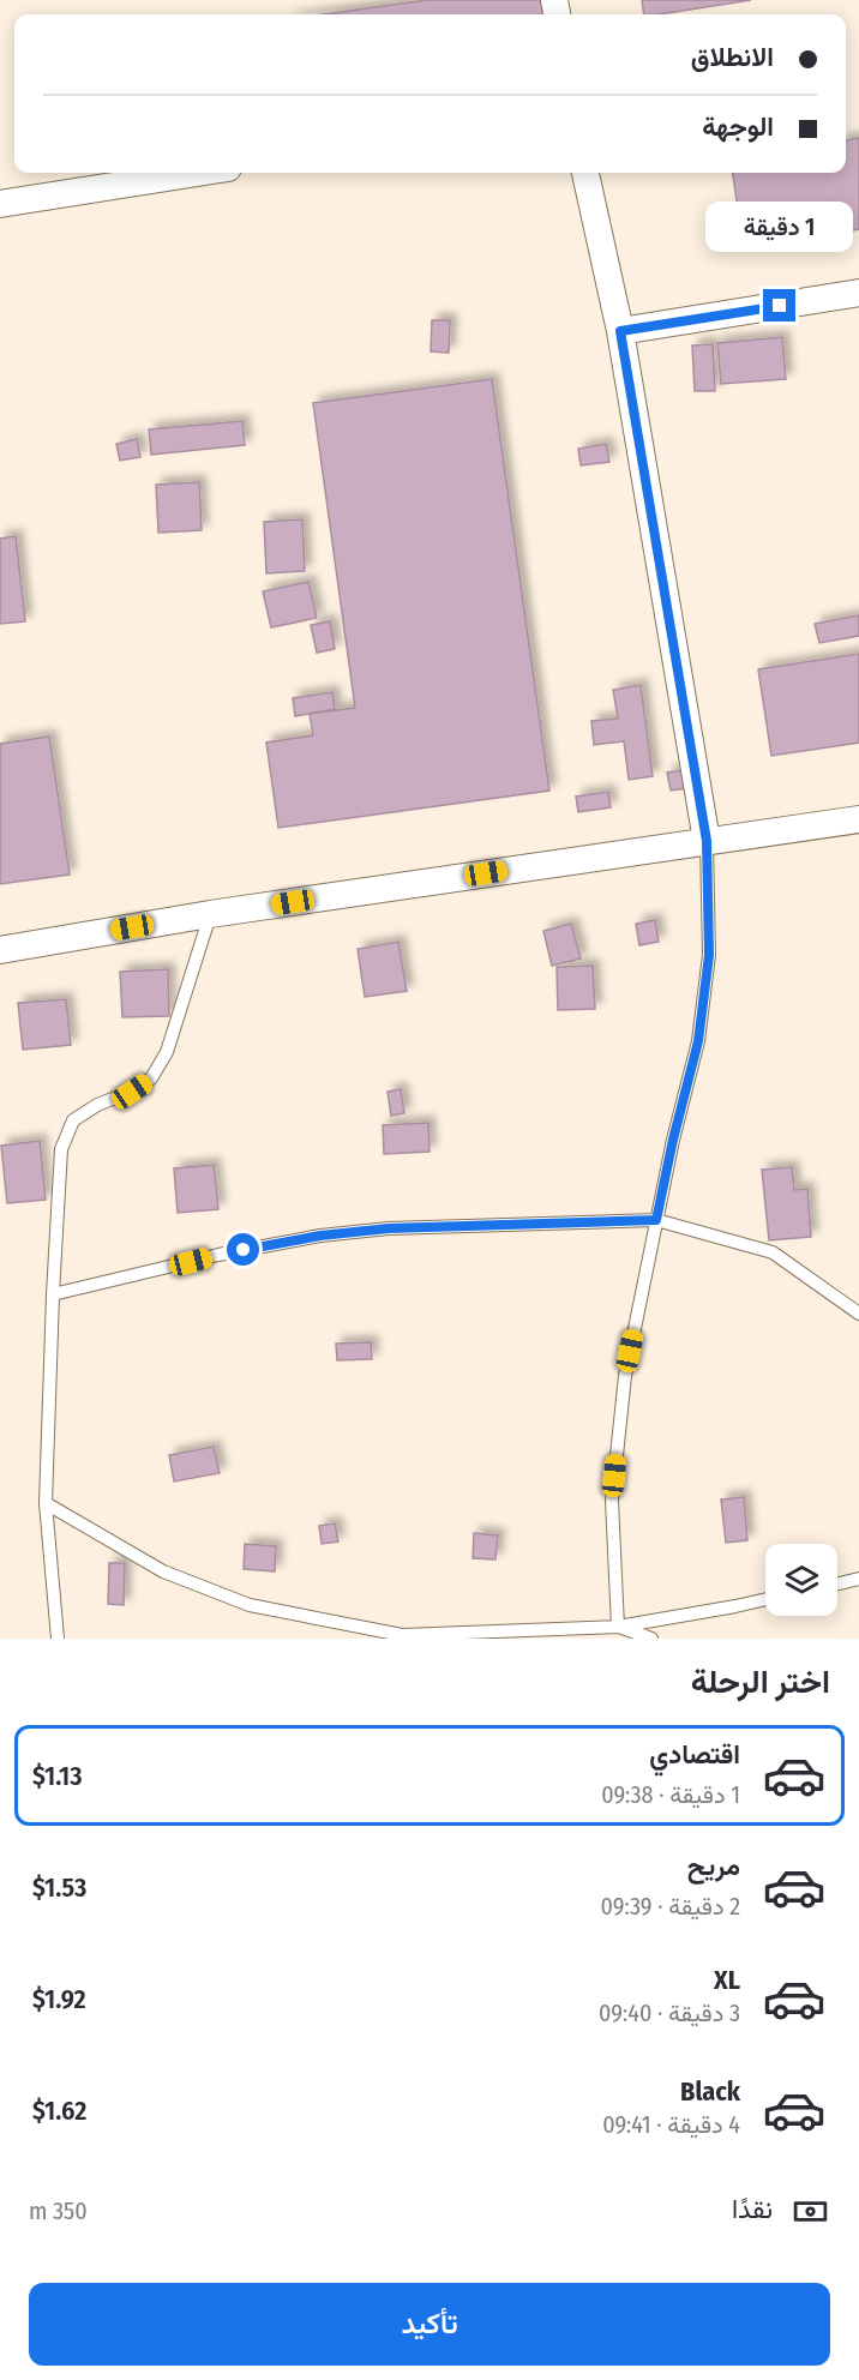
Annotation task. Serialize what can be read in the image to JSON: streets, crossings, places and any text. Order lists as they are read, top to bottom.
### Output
{
  "page": {
    "banner": ["الانطلاق", "الوجهة"],
    "bubble": "1 دقيقة",
    "heading": "اختر الرحلة",
    "list": [
      {
        "name": "اقتصادي",
        "note": "1 دقيقة · 09:38",
        "value": "$1.13"
      },
      {
        "name": "مريح",
        "note": "2 دقيقة · 09:39",
        "value": "$1.53"
      },
      {
        "name": "XL",
        "note": "3 دقيقة · 09:40",
        "value": "$1.92"
      },
      {
        "name": "Black",
        "note": "4 دقيقة · 09:41",
        "value": "$1.62"
      }
    ],
    "pay": ["نقدًا", "350 m"],
    "buttons": "تأكيد"
  }
}
